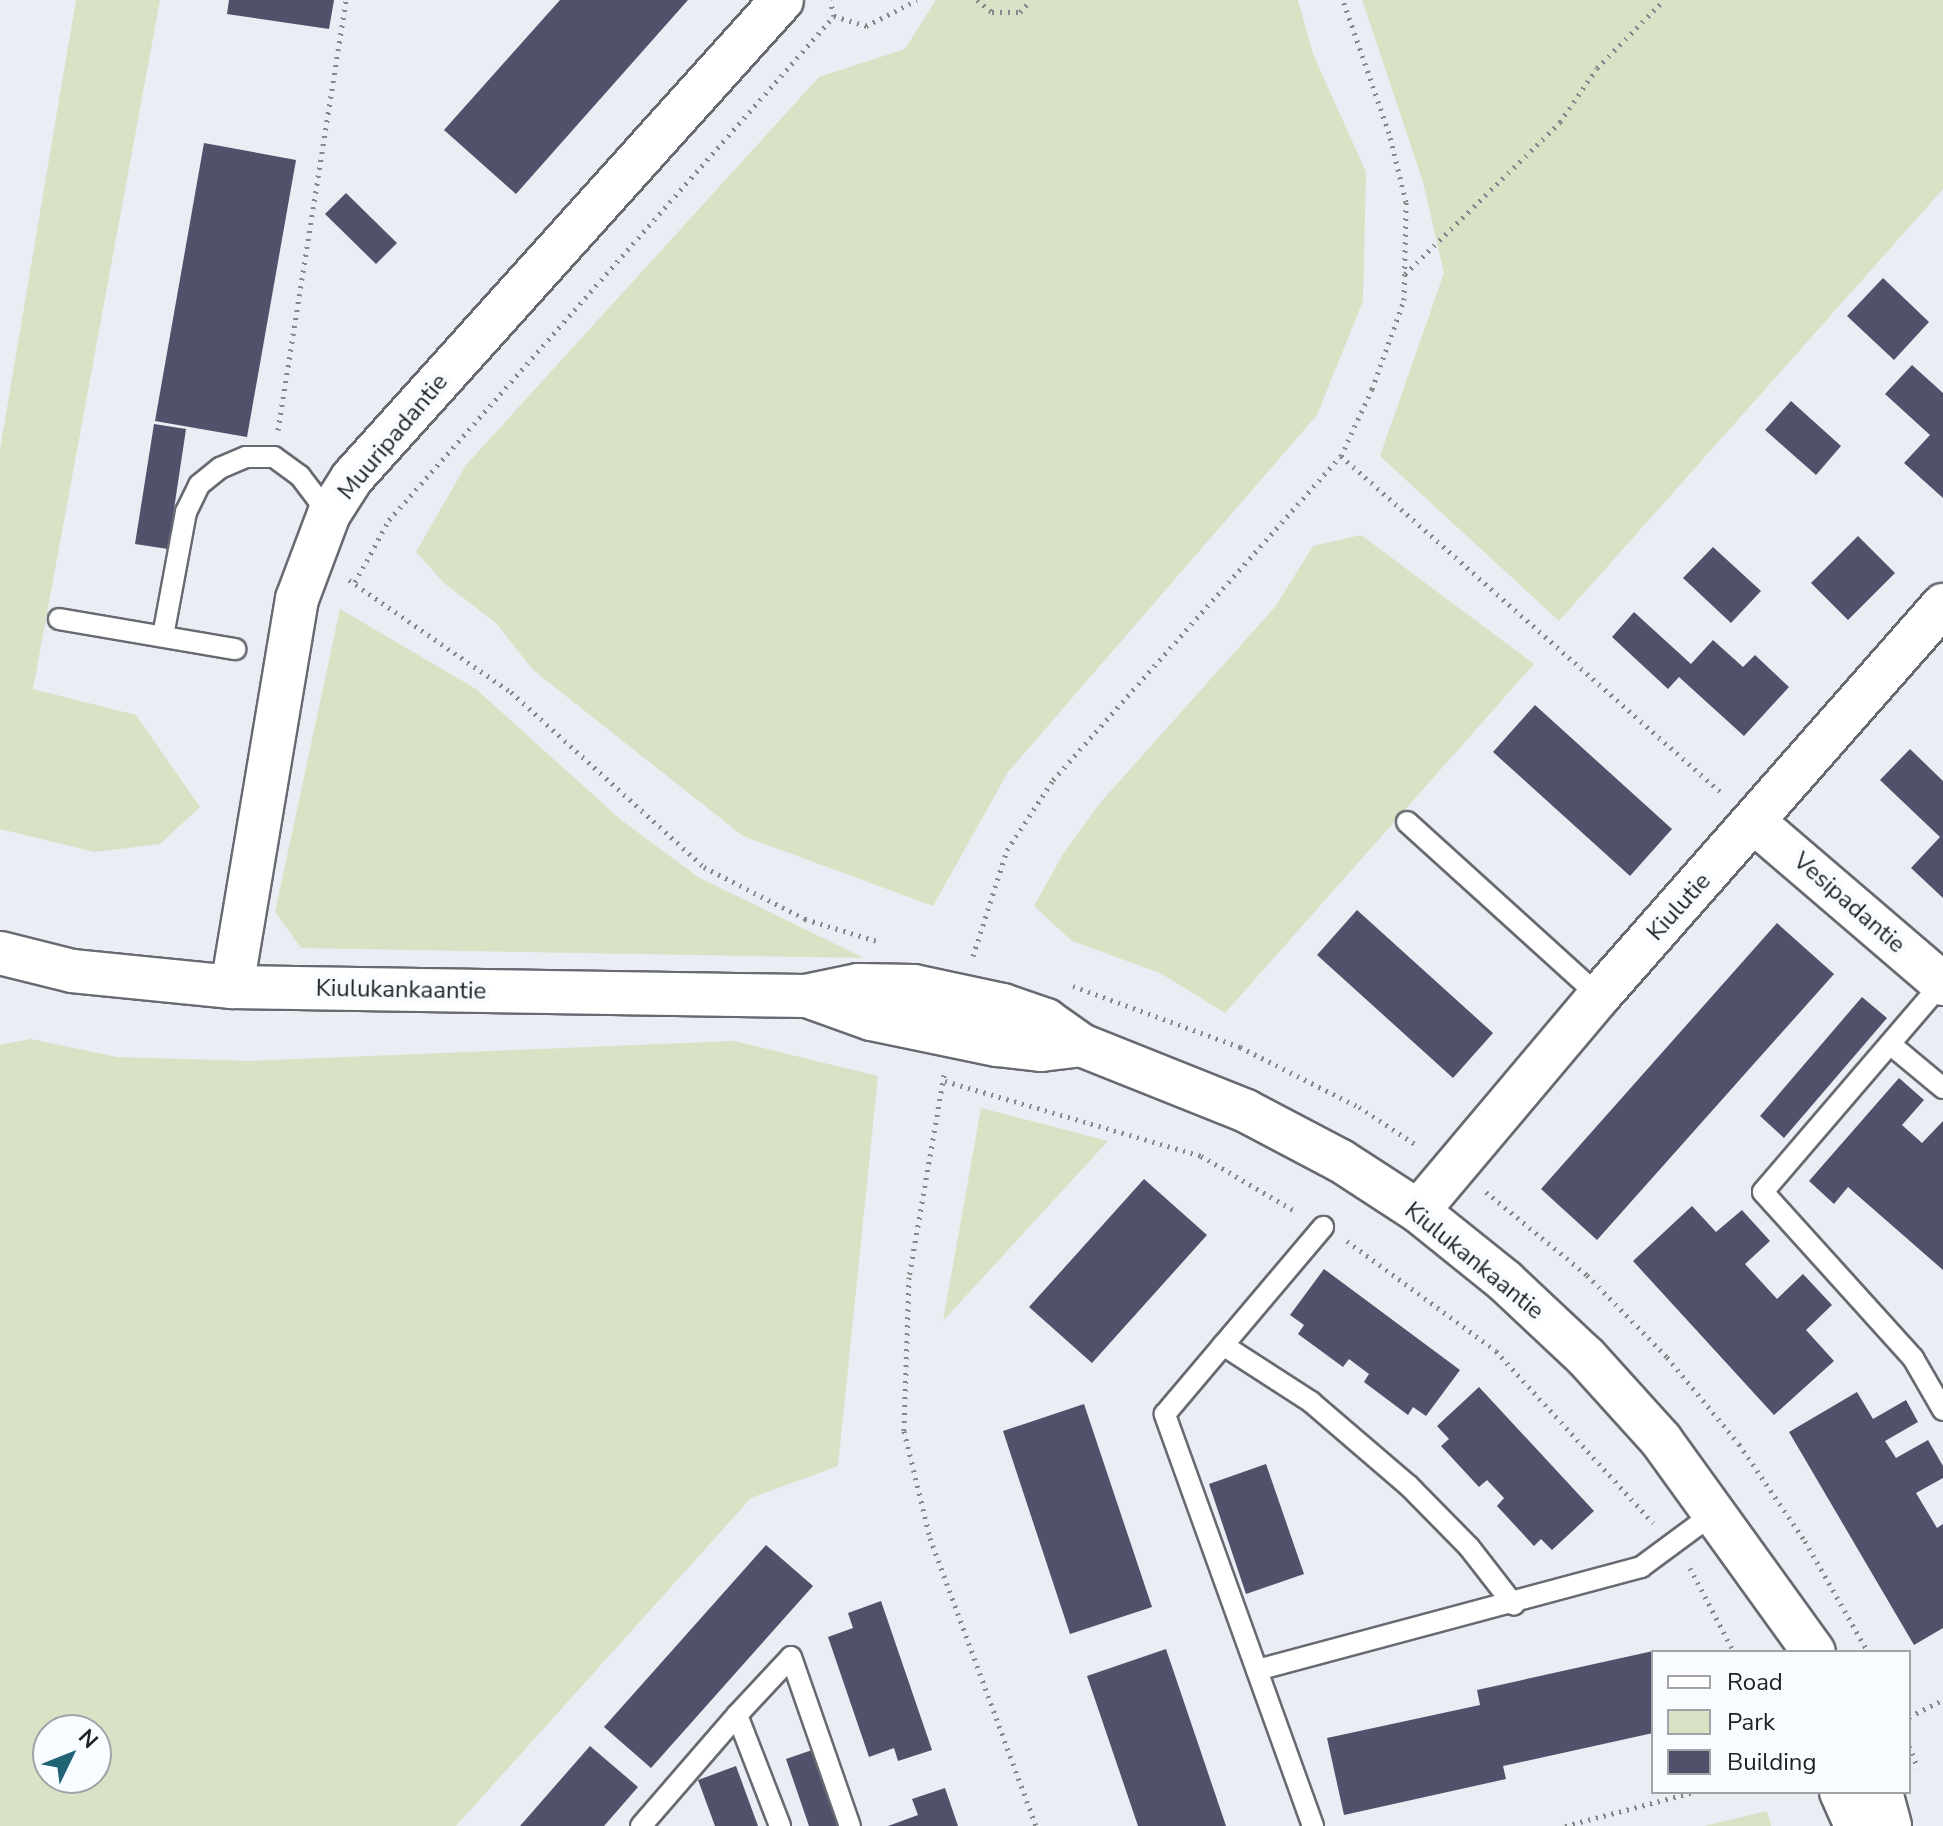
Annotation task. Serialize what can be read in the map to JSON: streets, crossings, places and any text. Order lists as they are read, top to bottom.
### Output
{
  "streets": {
    "street": [
      "Muuripadantie",
      "Vesipadantie",
      "Kiulutie",
      "Kiulukankaantie"
    ]
  },
  "crossings": [
    ["Muuripadantie", "Kiulukankaantie"],
    ["Vesipadantie", "Kiulutie"],
    ["Kiulutie", "Kiulukankaantie"]
  ],
  "legend": ["Road", "Park", "Building"],
  "north": "top right"
}
